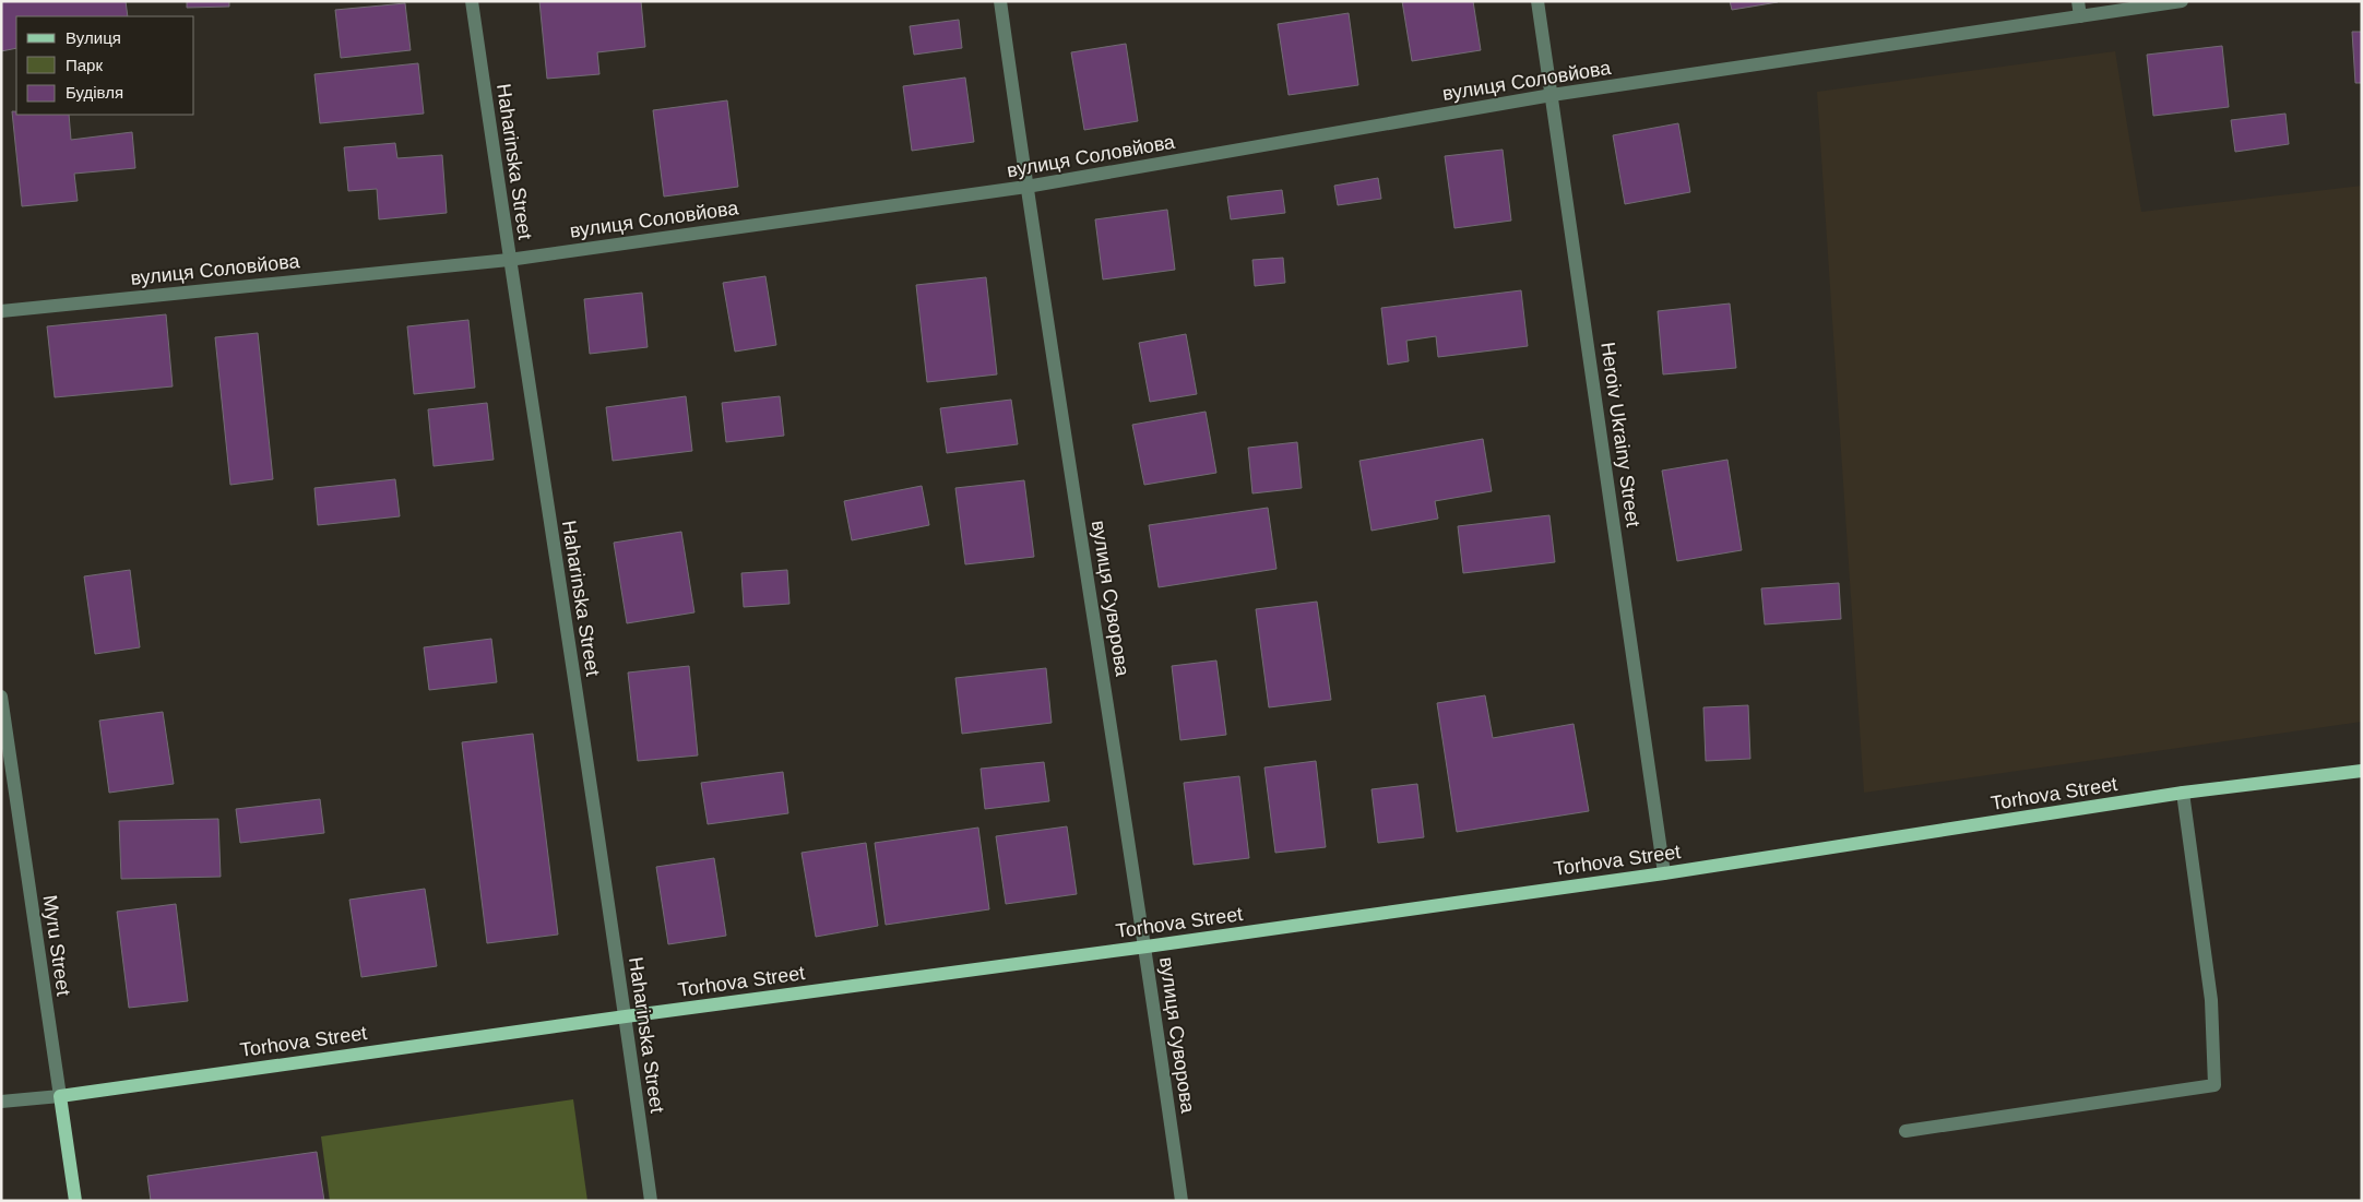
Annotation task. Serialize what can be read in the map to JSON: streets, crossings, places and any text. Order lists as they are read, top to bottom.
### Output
{
  "streets": {
    "main road": ["Torhova Street", "Myru Street"],
    "street": [
      "вулиця Соловйова",
      "Haharinska Street",
      "Heroiv Ukrainy Street",
      "вулиця Суворова"
    ]
  },
  "crossings": [
    ["вулиця Соловйова", "Haharinska Street"],
    ["вулиця Соловйова", "Heroiv Ukrainy Street"],
    ["вулиця Соловйова", "вулиця Суворова"],
    ["Haharinska Street", "Torhova Street"],
    ["Heroiv Ukrainy Street", "Torhova Street"],
    ["вулиця Суворова", "Torhova Street"],
    ["Torhova Street", "Myru Street"]
  ],
  "legend": ["Вулиця", "Парк", "Будівля"]
}
